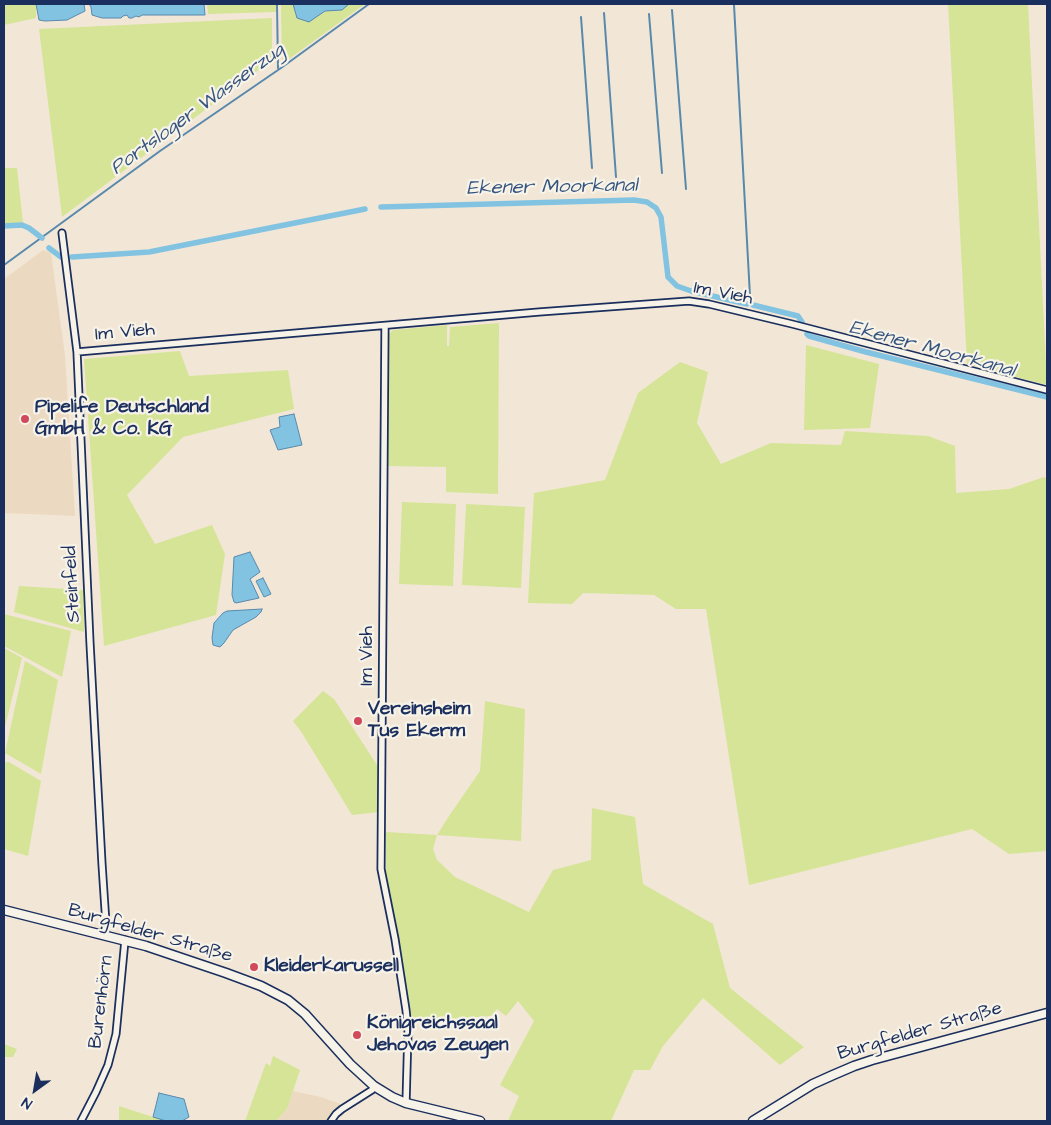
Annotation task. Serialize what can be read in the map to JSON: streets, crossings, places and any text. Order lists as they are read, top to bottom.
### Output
{
  "streets": {
    "street": [
      "Im Vieh",
      "Steinfeld",
      "Burgfelder Straße",
      "Burenhörn"
    ]
  },
  "crossings": [
    ["Im Vieh", "Steinfeld"],
    ["Im Vieh", "Burgfelder Straße"],
    ["Steinfeld", "Burgfelder Straße"],
    ["Burgfelder Straße", "Burenhörn"]
  ],
  "water": ["Portsloger Wasserzug", "Ekener Moorkanal"],
  "places": [
    "Pipelife Deutschland GmbH & Co. KG",
    "Vereinsheim Tus Ekerm",
    "Kleiderkarussell",
    "Königreichssaal Jehovas Zeugen"
  ],
  "north": "bottom left"
}
